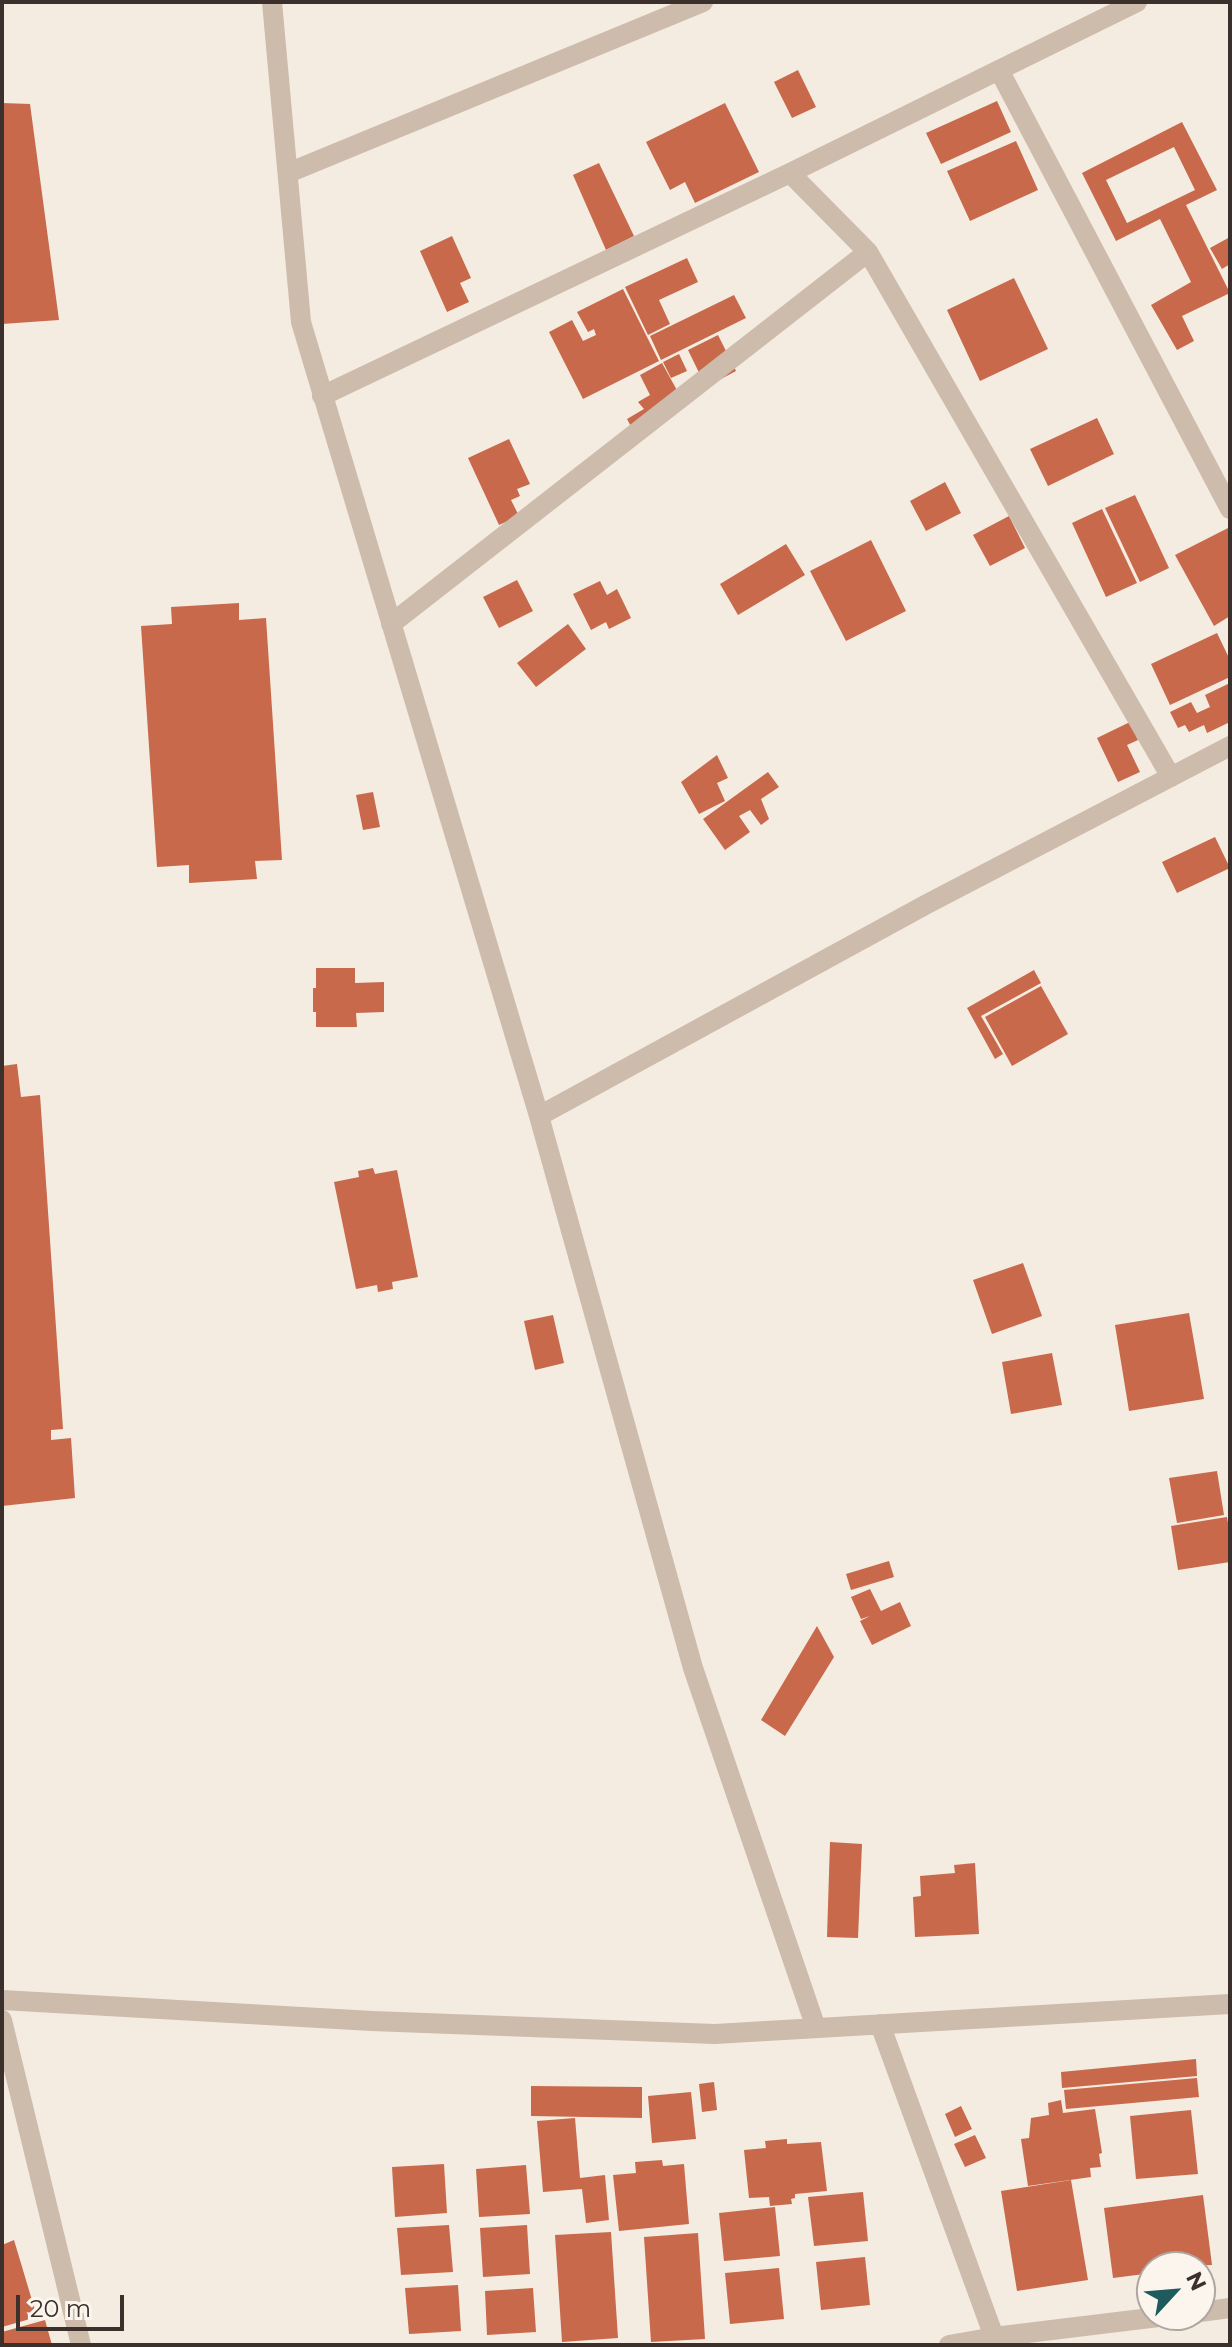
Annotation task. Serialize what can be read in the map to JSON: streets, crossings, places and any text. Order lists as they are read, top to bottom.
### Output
{
  "scale_bar": "20 m",
  "north": "top right"
}
